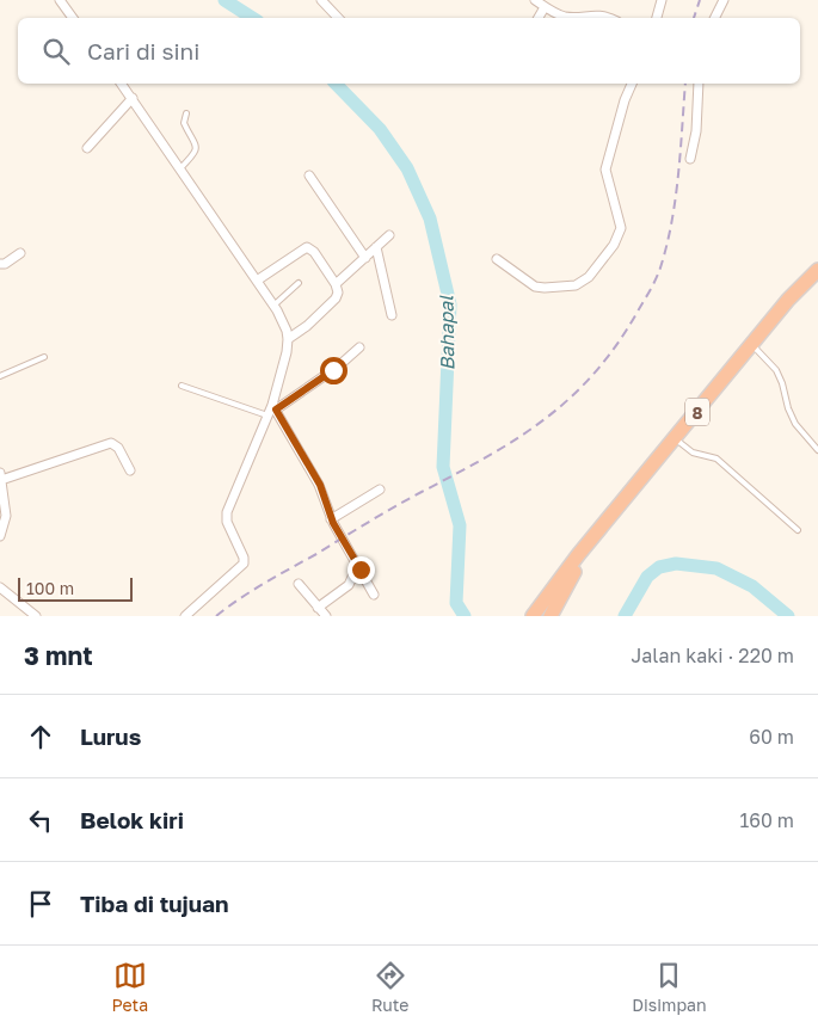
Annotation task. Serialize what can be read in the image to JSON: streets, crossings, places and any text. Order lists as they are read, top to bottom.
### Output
{
  "streets": {
    "highway": ["8"]
  },
  "water": ["Bahapal"],
  "scale_bar": "100 m",
  "page": {
    "search": "Cari di sini",
    "scale": "100 m",
    "heading": ["3 mnt", "Jalan kaki · 220 m"],
    "list": [
      ["Lurus", "60 m"],
      ["Belok kiri", "160 m"],
      "Tiba di tujuan"
    ],
    "nav": ["Peta", "Rute", "Disimpan"]
  }
}
